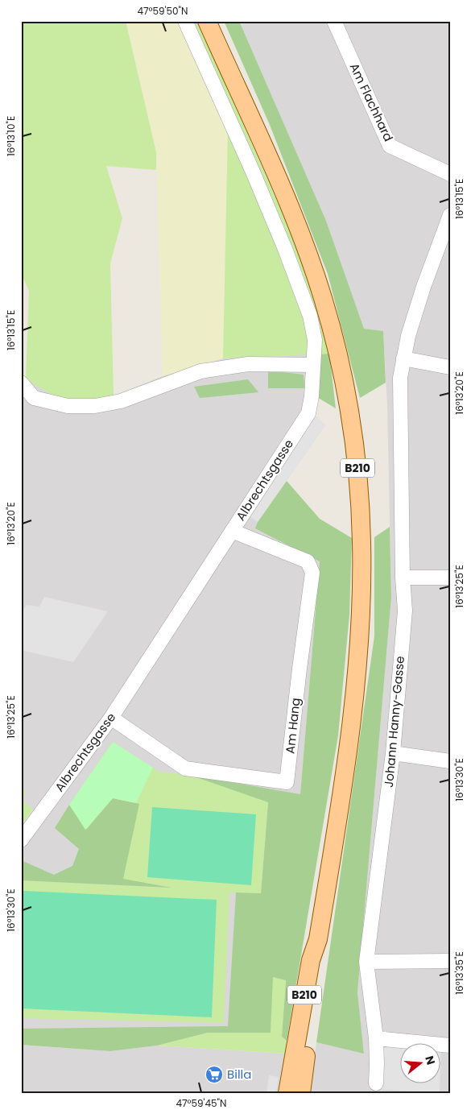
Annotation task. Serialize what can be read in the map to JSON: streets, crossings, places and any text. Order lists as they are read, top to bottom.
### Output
{
  "streets": {
    "main road": ["B210"],
    "street": [
      "Am Flachhard",
      "Albrechtsgasse",
      "Johann Hanny-Gasse",
      "Am Hang"
    ]
  },
  "crossings": [
    ["Albrechtsgasse", "Am Hang"]
  ],
  "places": {
    "supermarket": ["Billa"]
  },
  "north": "right",
  "coordinates": [
    "47°59'50\"N",
    "16°13'10\"E",
    "16°13'15\"E",
    "16°13'20\"E",
    "16°13'25\"E",
    "16°13'30\"E",
    "16°13'35\"E",
    "47°59'45\"N"
  ]
}
